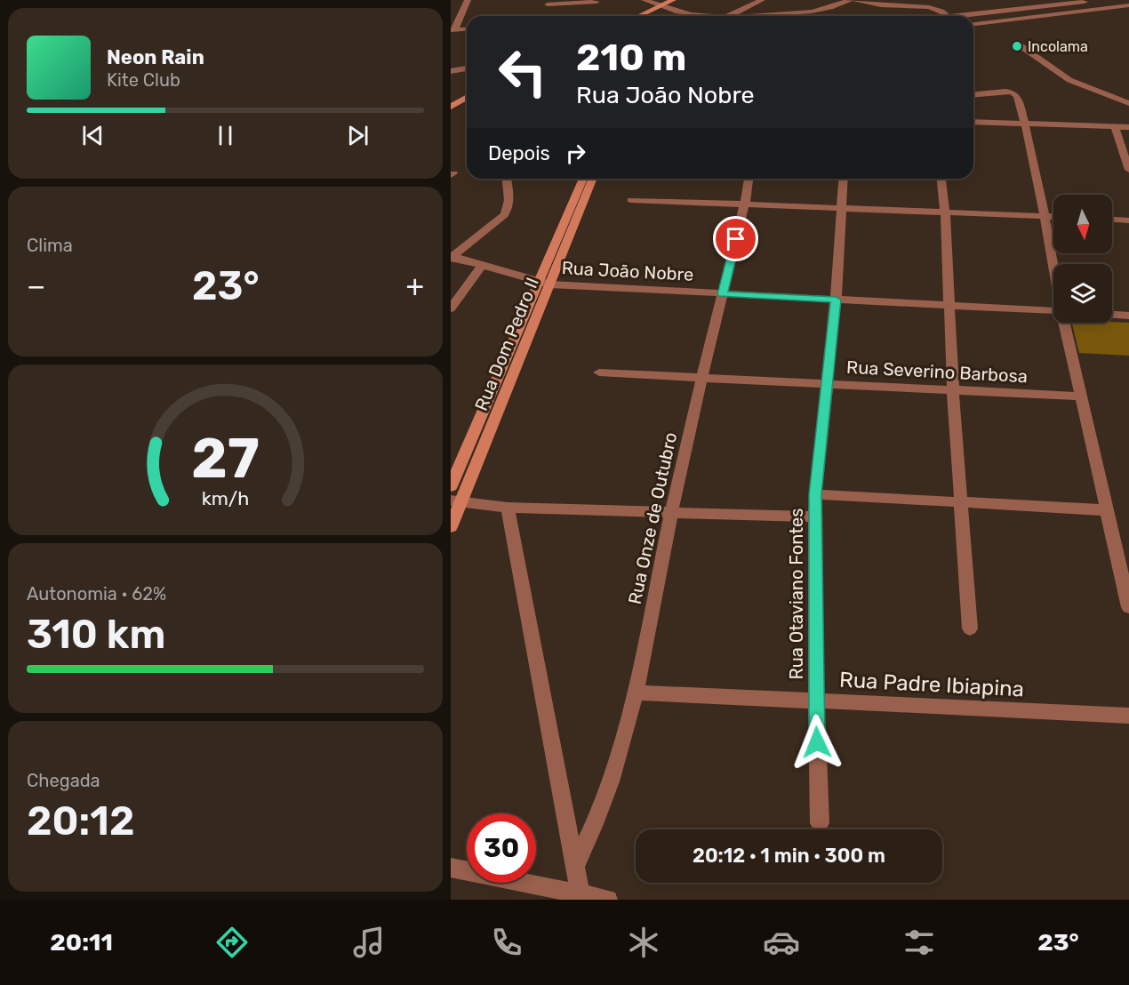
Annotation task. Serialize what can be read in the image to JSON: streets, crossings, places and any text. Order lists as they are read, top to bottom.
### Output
{
  "streets": {
    "street": [
      "Rua João Nobre",
      "Rua Dom Pedro II",
      "Rua Severino Barbosa",
      "Rua Onze de Outubro",
      "Rua Otaviano Fontes",
      "Rua Padre Ibiapina"
    ]
  },
  "crossings": [
    ["Rua João Nobre", "Rua Dom Pedro II"],
    ["Rua João Nobre", "Rua Onze de Outubro"],
    ["Rua João Nobre", "Rua Otaviano Fontes"],
    ["Rua Severino Barbosa", "Rua Onze de Outubro"],
    ["Rua Severino Barbosa", "Rua Otaviano Fontes"],
    ["Rua Onze de Outubro", "Rua Padre Ibiapina"],
    ["Rua Otaviano Fontes", "Rua Padre Ibiapina"]
  ],
  "places": ["Incolama"],
  "north": "bottom",
  "page": {
    "turn": ["210 m", "Rua João Nobre"],
    "song": ["Neon Rain", "Kite Club"],
    "then": "Depois",
    "tile": [
      "Clima",
      ["Autonomia · 62%", "310 km"],
      ["Chegada", "20:12"]
    ],
    "heat": ["−", "23°", "+"],
    "limit": "30",
    "trip": "20:12 · 1 min · 300 m",
    "tabs": ["20:11", "23°"],
    "gauge": ["27", "km/h"]
  }
}
